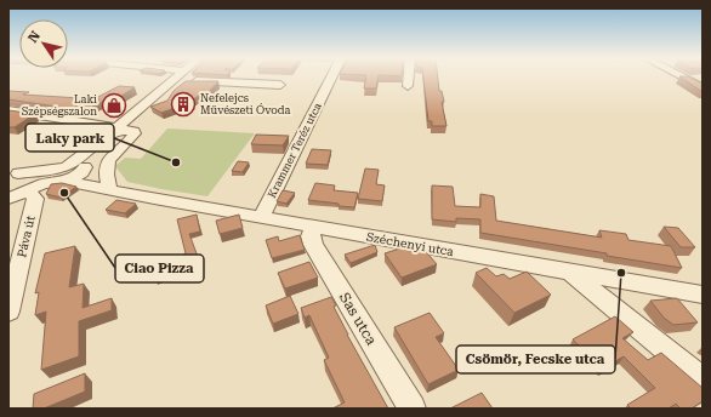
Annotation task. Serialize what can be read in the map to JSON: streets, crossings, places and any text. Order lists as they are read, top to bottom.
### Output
{
  "streets": {
    "street": [
      "Krammer Teréz utca",
      "Páva út",
      "Széchenyi utca",
      "Sas utca"
    ]
  },
  "crossings": [
    ["Krammer Teréz utca", "Széchenyi utca"],
    ["Széchenyi utca", "Sas utca"]
  ],
  "places": {
    "building": ["Nefelejcs Művészeti Óvoda"],
    "shop": ["Laki Szépségszalon"],
    "other": ["Laky park", "Ciao Pizza", "Csömör, Fecske utca"]
  },
  "north": "top left"
}
